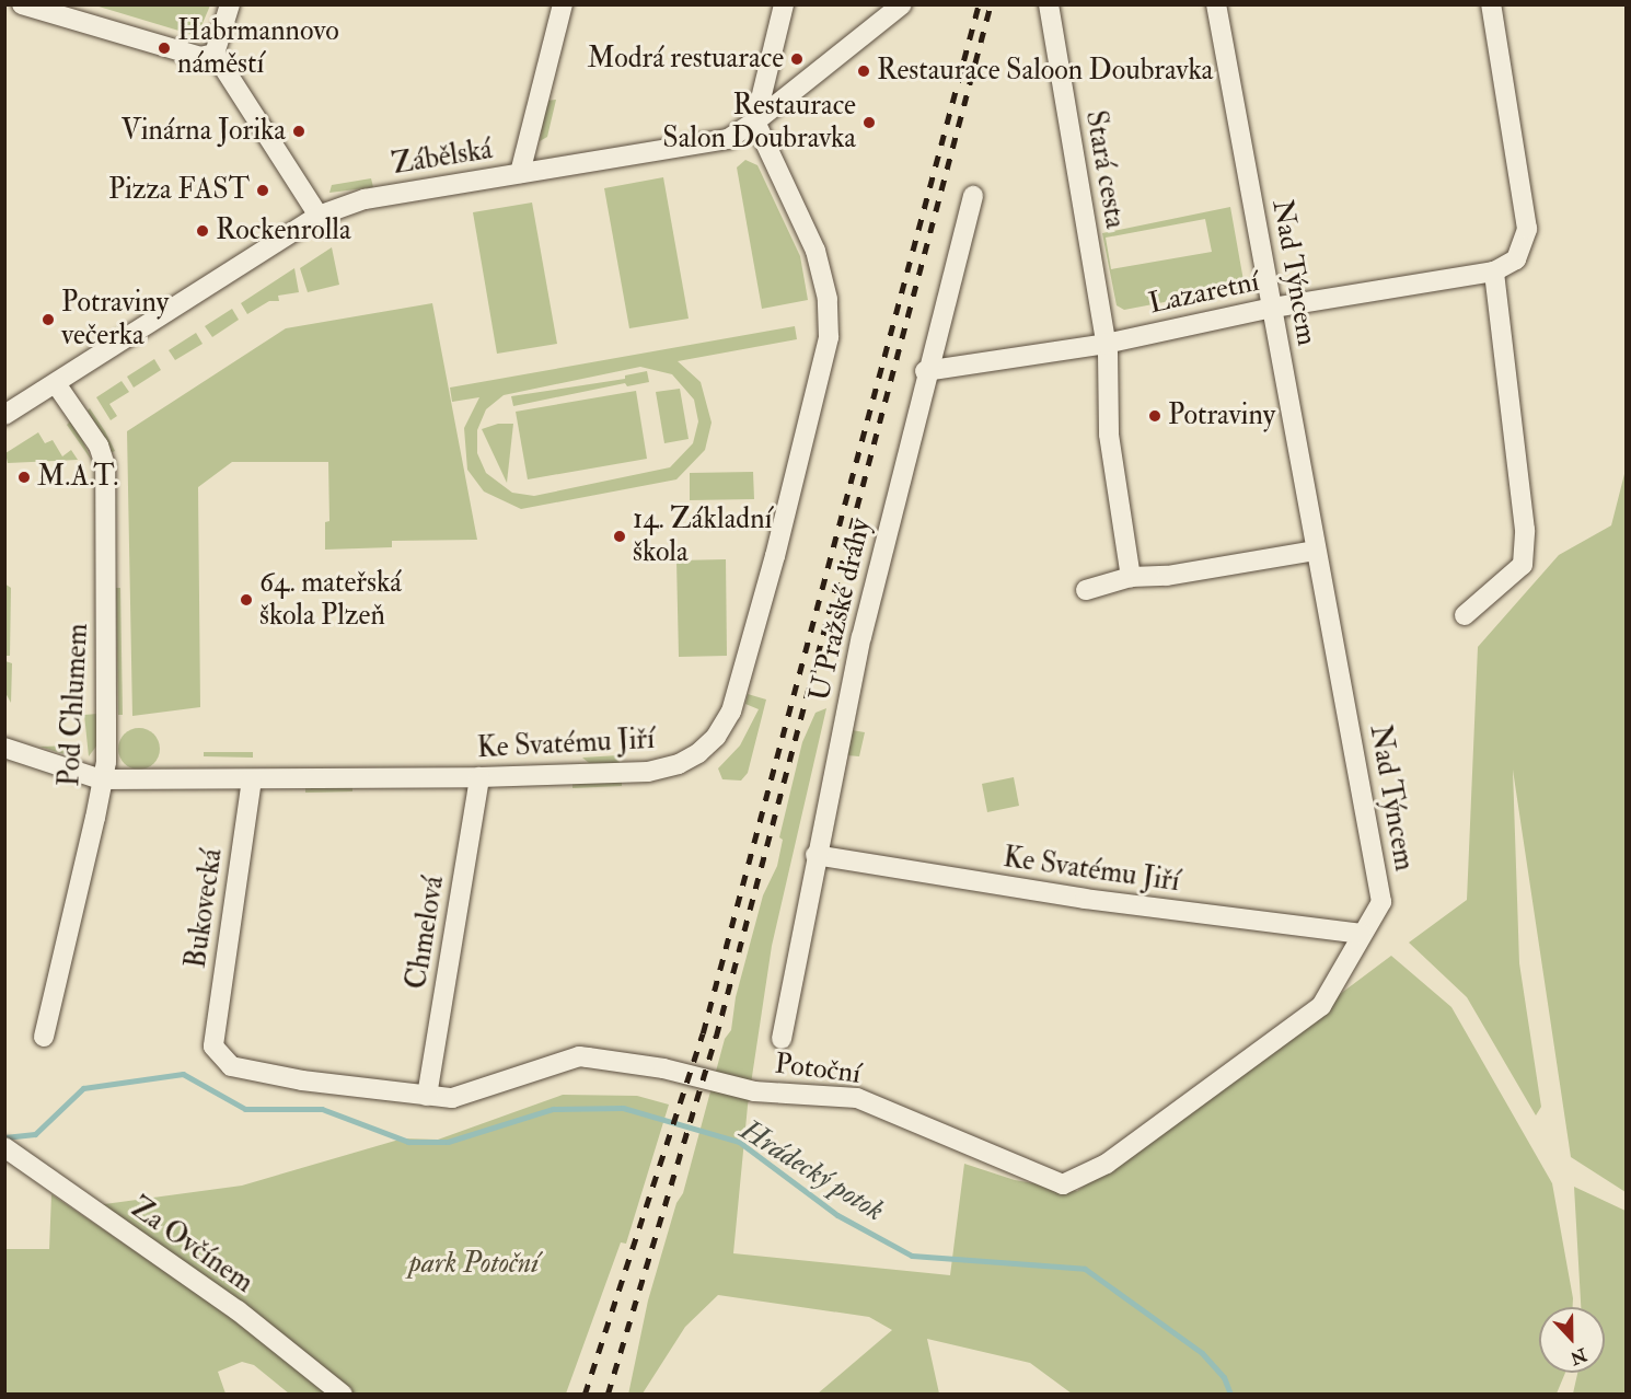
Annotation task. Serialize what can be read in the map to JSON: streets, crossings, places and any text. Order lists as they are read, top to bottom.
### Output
{
  "streets": {
    "street": [
      "Zábělská",
      "Stará cesta",
      "Nad Týncem",
      "Lazaretní",
      "U Pražské dráhy",
      "Pod Chlumem",
      "Ke Svatému Jiří",
      "Bukovecká",
      "Chmelová",
      "Potoční",
      "Za Ovčínem"
    ]
  },
  "crossings": [
    ["Zábělská", "Pod Chlumem"],
    ["Zábělská", "Ke Svatému Jiří"],
    ["Stará cesta", "Lazaretní"],
    ["Nad Týncem", "Lazaretní"],
    ["Nad Týncem", "Ke Svatému Jiří"],
    ["Nad Týncem", "Potoční"],
    ["Lazaretní", "U Pražské dráhy"],
    ["U Pražské dráhy", "Ke Svatému Jiří"],
    ["Pod Chlumem", "Ke Svatému Jiří"],
    ["Ke Svatému Jiří", "Bukovecká"],
    ["Ke Svatému Jiří", "Chmelová"],
    ["Ke Svatému Jiří", "Potoční"],
    ["Bukovecká", "Potoční"],
    ["Chmelová", "Potoční"]
  ],
  "water": ["Hrádecký potok"],
  "parks": ["park Potoční"],
  "places": [
    "Habrmannovo náměstí",
    "Modrá restuarace",
    "Restaurace Saloon Doubravka",
    "Restaurace Salon Doubravka",
    "Vinárna Jorika",
    "Pizza FAST",
    "Rockenrolla",
    "Potraviny večerka",
    "Potraviny",
    "M.A.T.",
    "14. Základní škola",
    "64. mateřská škola Plzeň"
  ],
  "north": "bottom"
}
